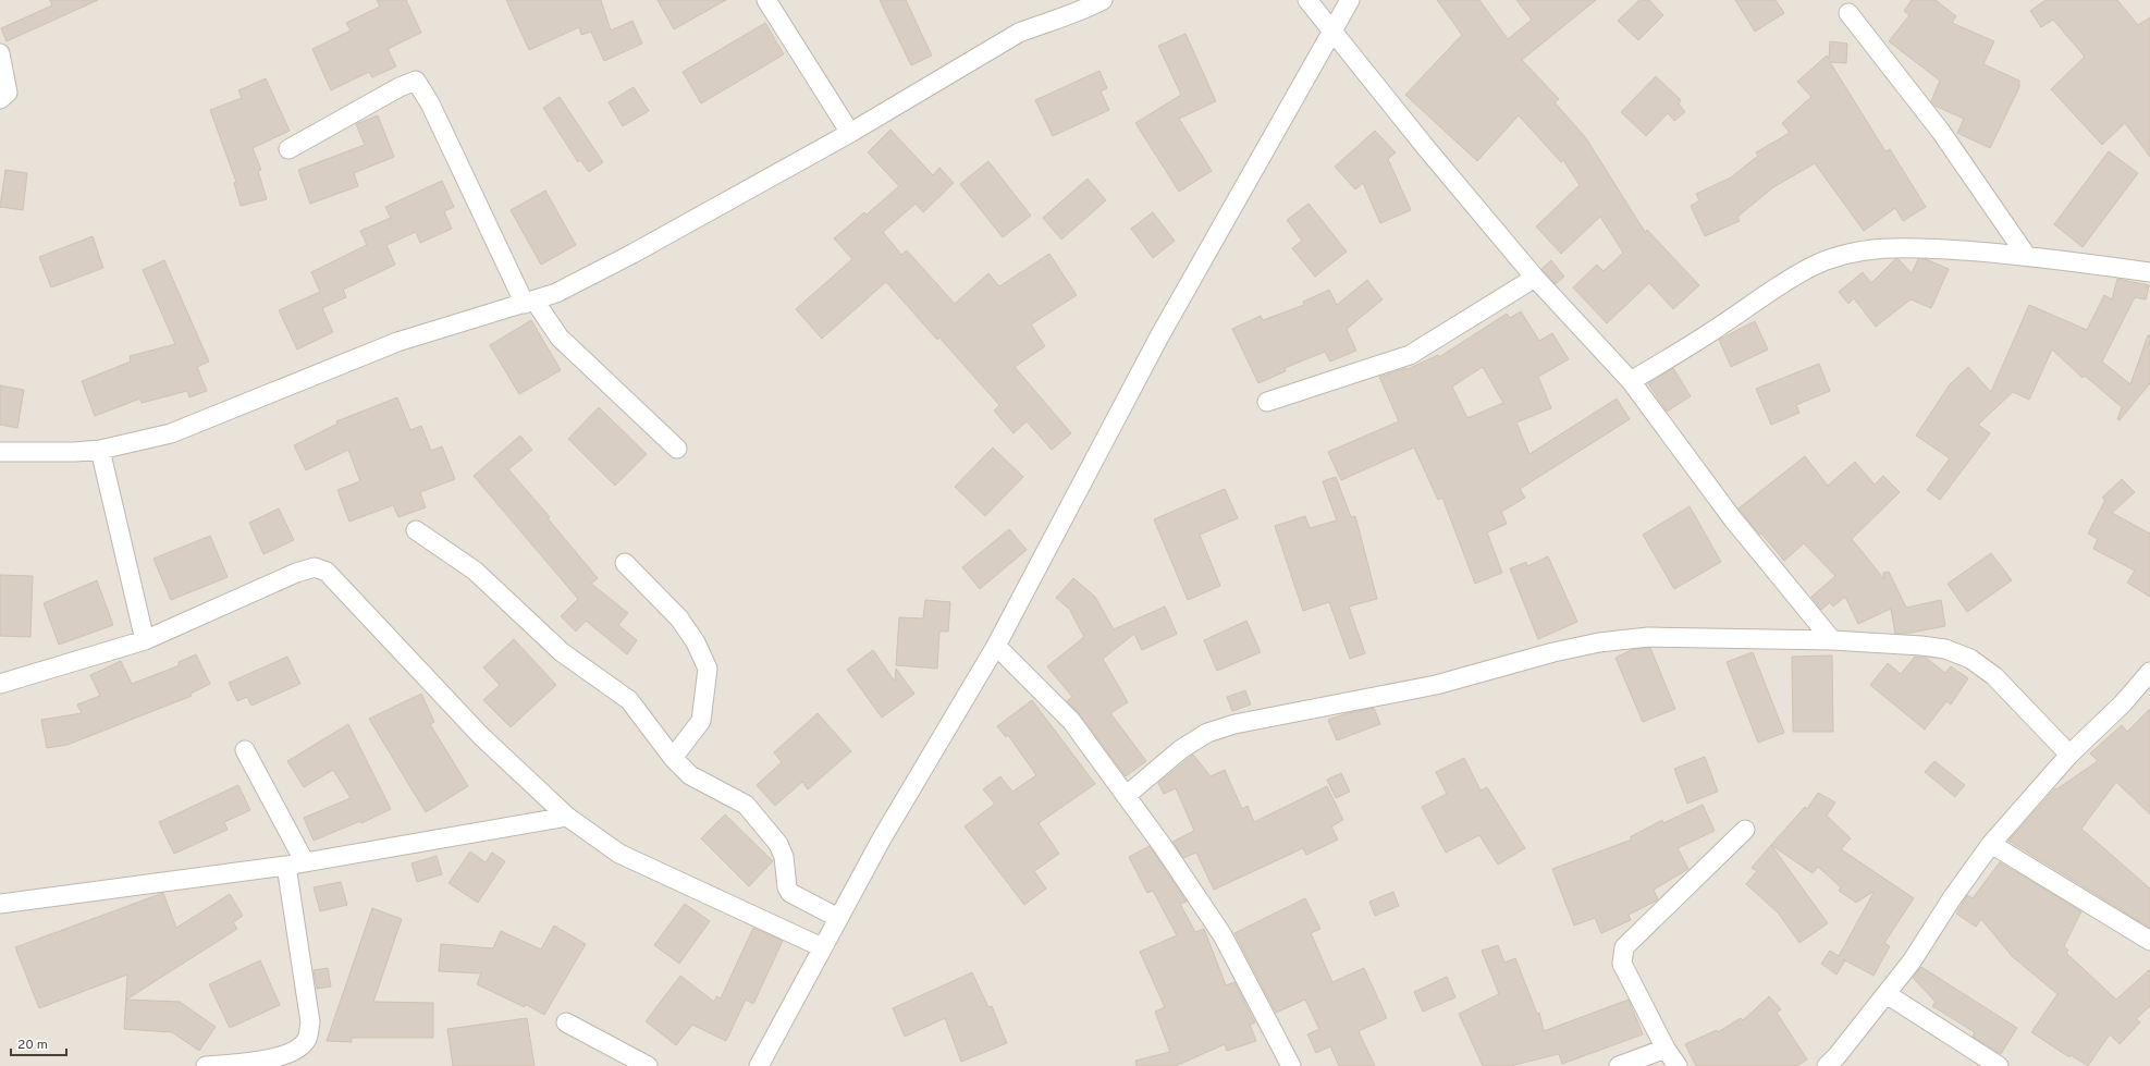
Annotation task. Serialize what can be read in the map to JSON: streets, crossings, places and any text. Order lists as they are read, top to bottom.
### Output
{
  "scale_bar": "20 m"
}
